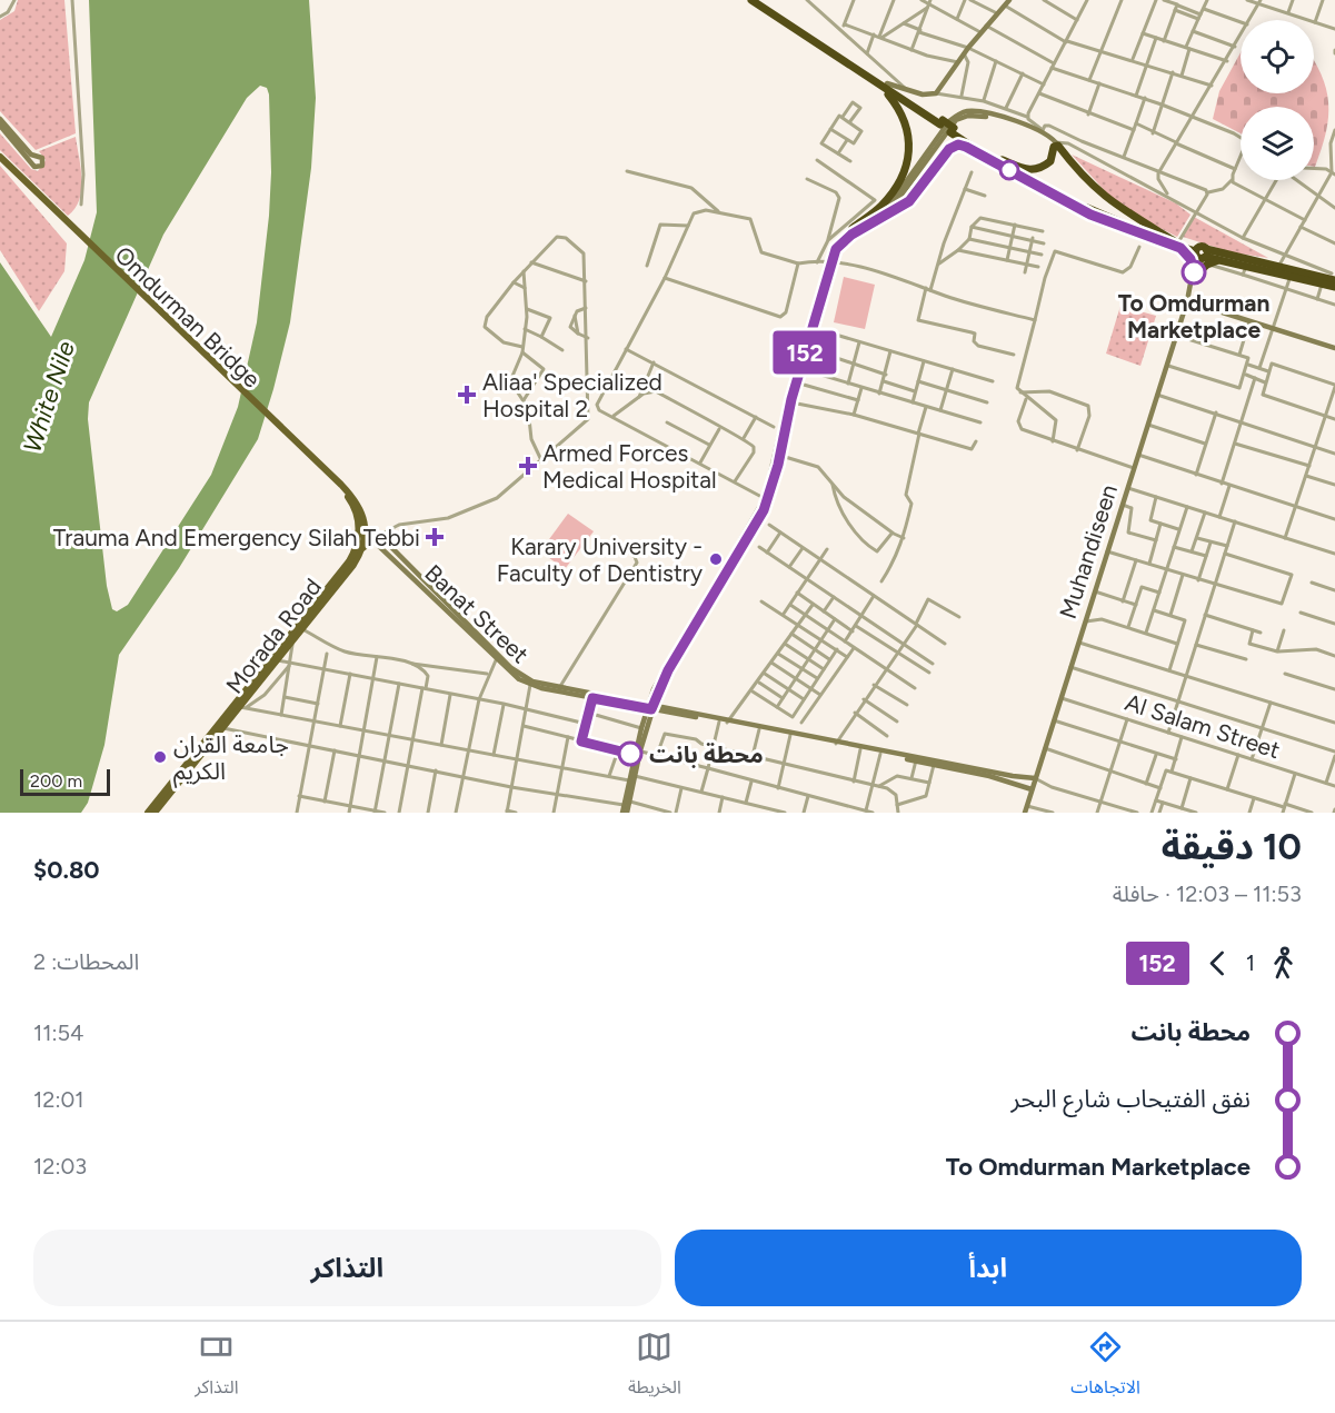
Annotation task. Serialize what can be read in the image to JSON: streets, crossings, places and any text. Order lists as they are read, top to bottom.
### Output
{
  "streets": {
    "main road": [
      "Omdurman Bridge",
      "Muhandiseen",
      "Banat Street",
      "Morada Road"
    ],
    "street": ["Al Salam Street"]
  },
  "crossings": [
    ["Omdurman Bridge", "Banat Street"],
    ["Omdurman Bridge", "Morada Road"],
    ["Muhandiseen", "Al Salam Street"],
    ["Banat Street", "Morada Road"]
  ],
  "water": ["White Nile"],
  "places": {
    "other": [
      "To Omdurman Marketplace",
      "Karary University - Faculty of Dentistry",
      "محطة بانت",
      "جامعة القران الكريم"
    ],
    "health": ["Aliaa' Specialized Hospital 2", "Armed Forces Medical Hospital", "Trauma And Emergency Silah Tebbi"]
  },
  "lines": ["bus line 152"],
  "scale_bar": "200 m",
  "page": {
    "on_map": "152",
    "scale": "200 m",
    "heading": ["10 دقيقة", "11:53 – 12:03 · حافلة", "$0.80"],
    "legs": ["1", "152", "المحطات: 2"],
    "list": [
      {
        "name": "محطة بانت",
        "value": "11:54"
      },
      {
        "name": "نفق الفتيحاب شارع البحر",
        "value": "12:01"
      },
      {
        "name": "To Omdurman Marketplace",
        "value": "12:03"
      }
    ],
    "buttons": ["ابدأ", "التذاكر"],
    "tabs": ["الاتجاهات", "الخريطة", "التذاكر"]
  }
}
